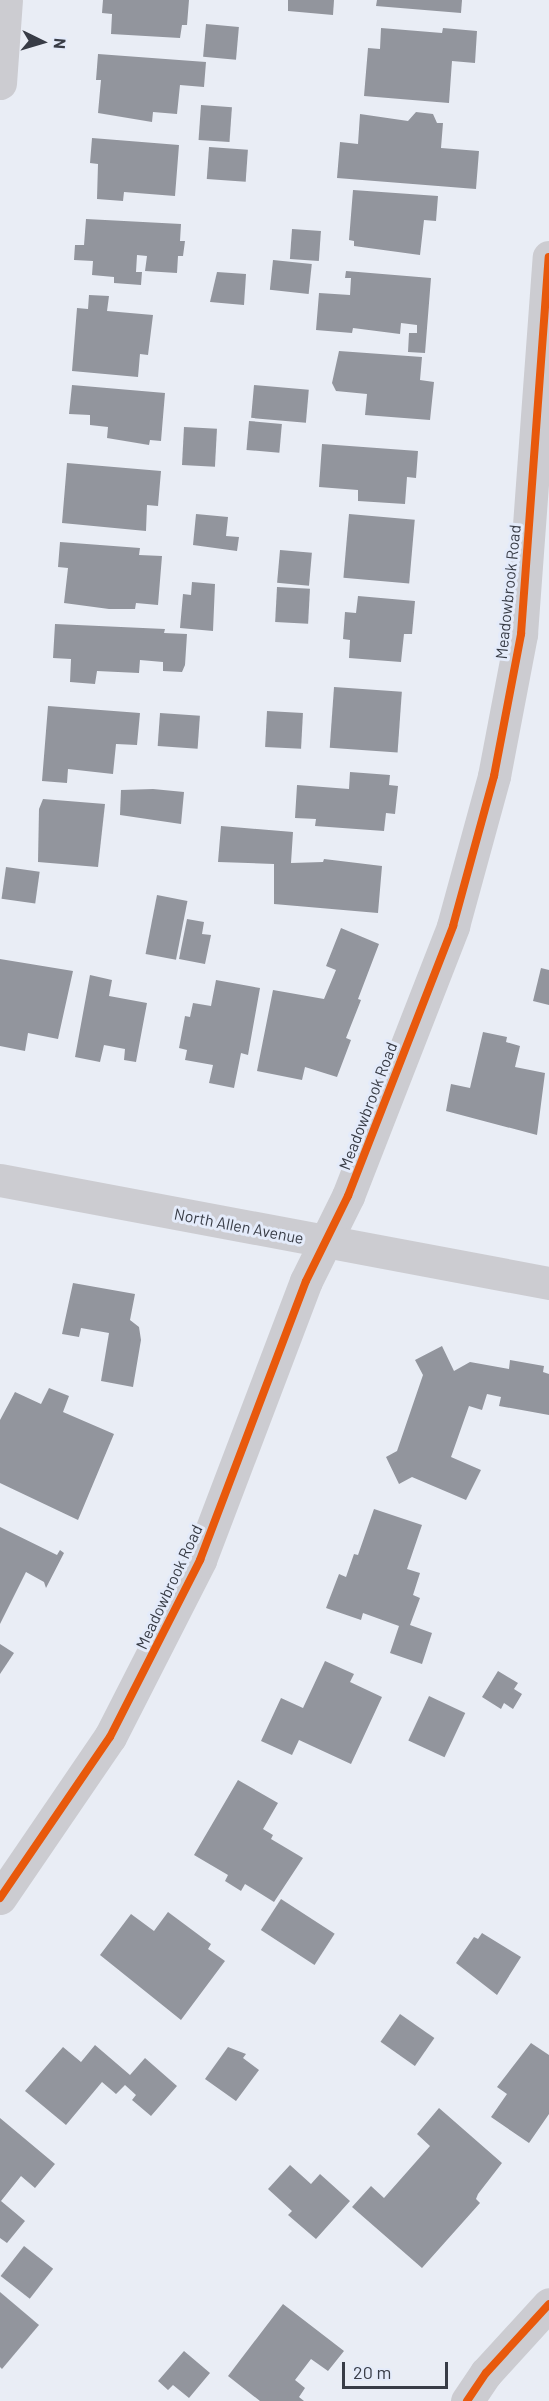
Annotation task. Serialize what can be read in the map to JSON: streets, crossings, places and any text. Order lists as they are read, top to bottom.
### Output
{
  "streets": {
    "street": ["Meadowbrook Road", "North Allen Avenue"]
  },
  "crossings": [
    ["Meadowbrook Road", "North Allen Avenue"]
  ],
  "scale_bar": "20 m",
  "north": "right"
}
